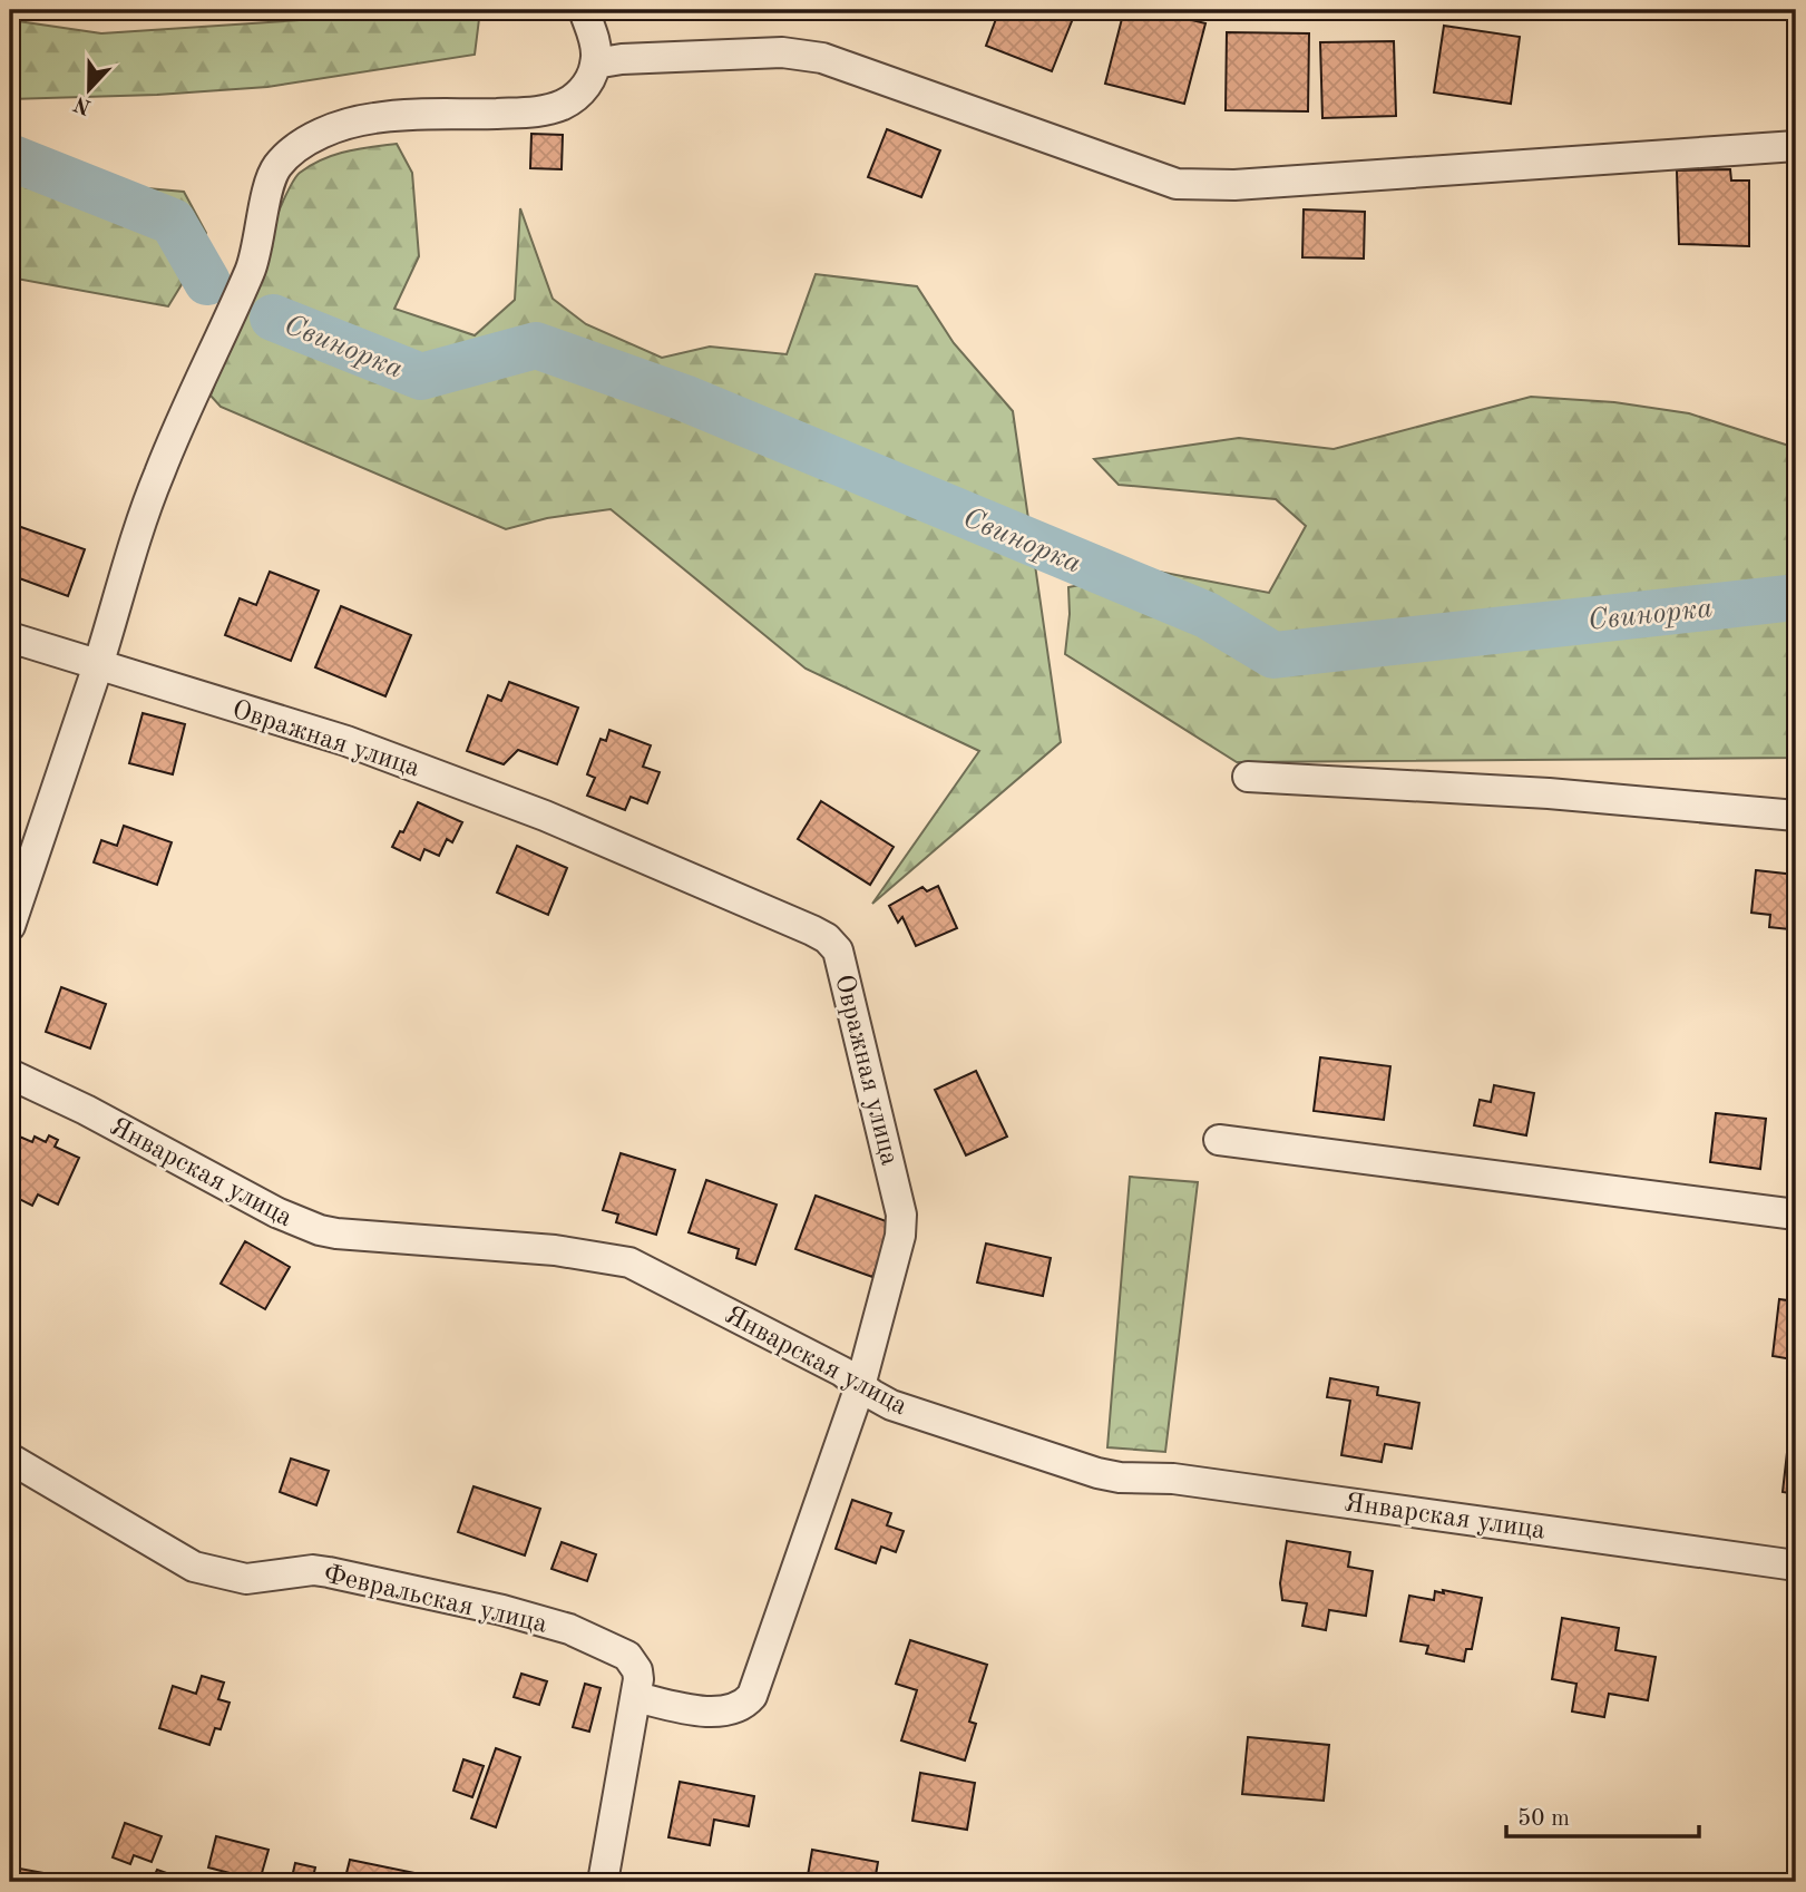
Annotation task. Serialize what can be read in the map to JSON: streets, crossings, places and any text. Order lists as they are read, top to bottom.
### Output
{
  "streets": {
    "street": ["Овражная улица", "Январская улица", "Февральская улица"]
  },
  "crossings": [
    ["Овражная улица", "Январская улица"],
    ["Овражная улица", "Февральская улица"]
  ],
  "water": ["Свинорка"],
  "scale_bar": "50 m",
  "north": "bottom"
}
